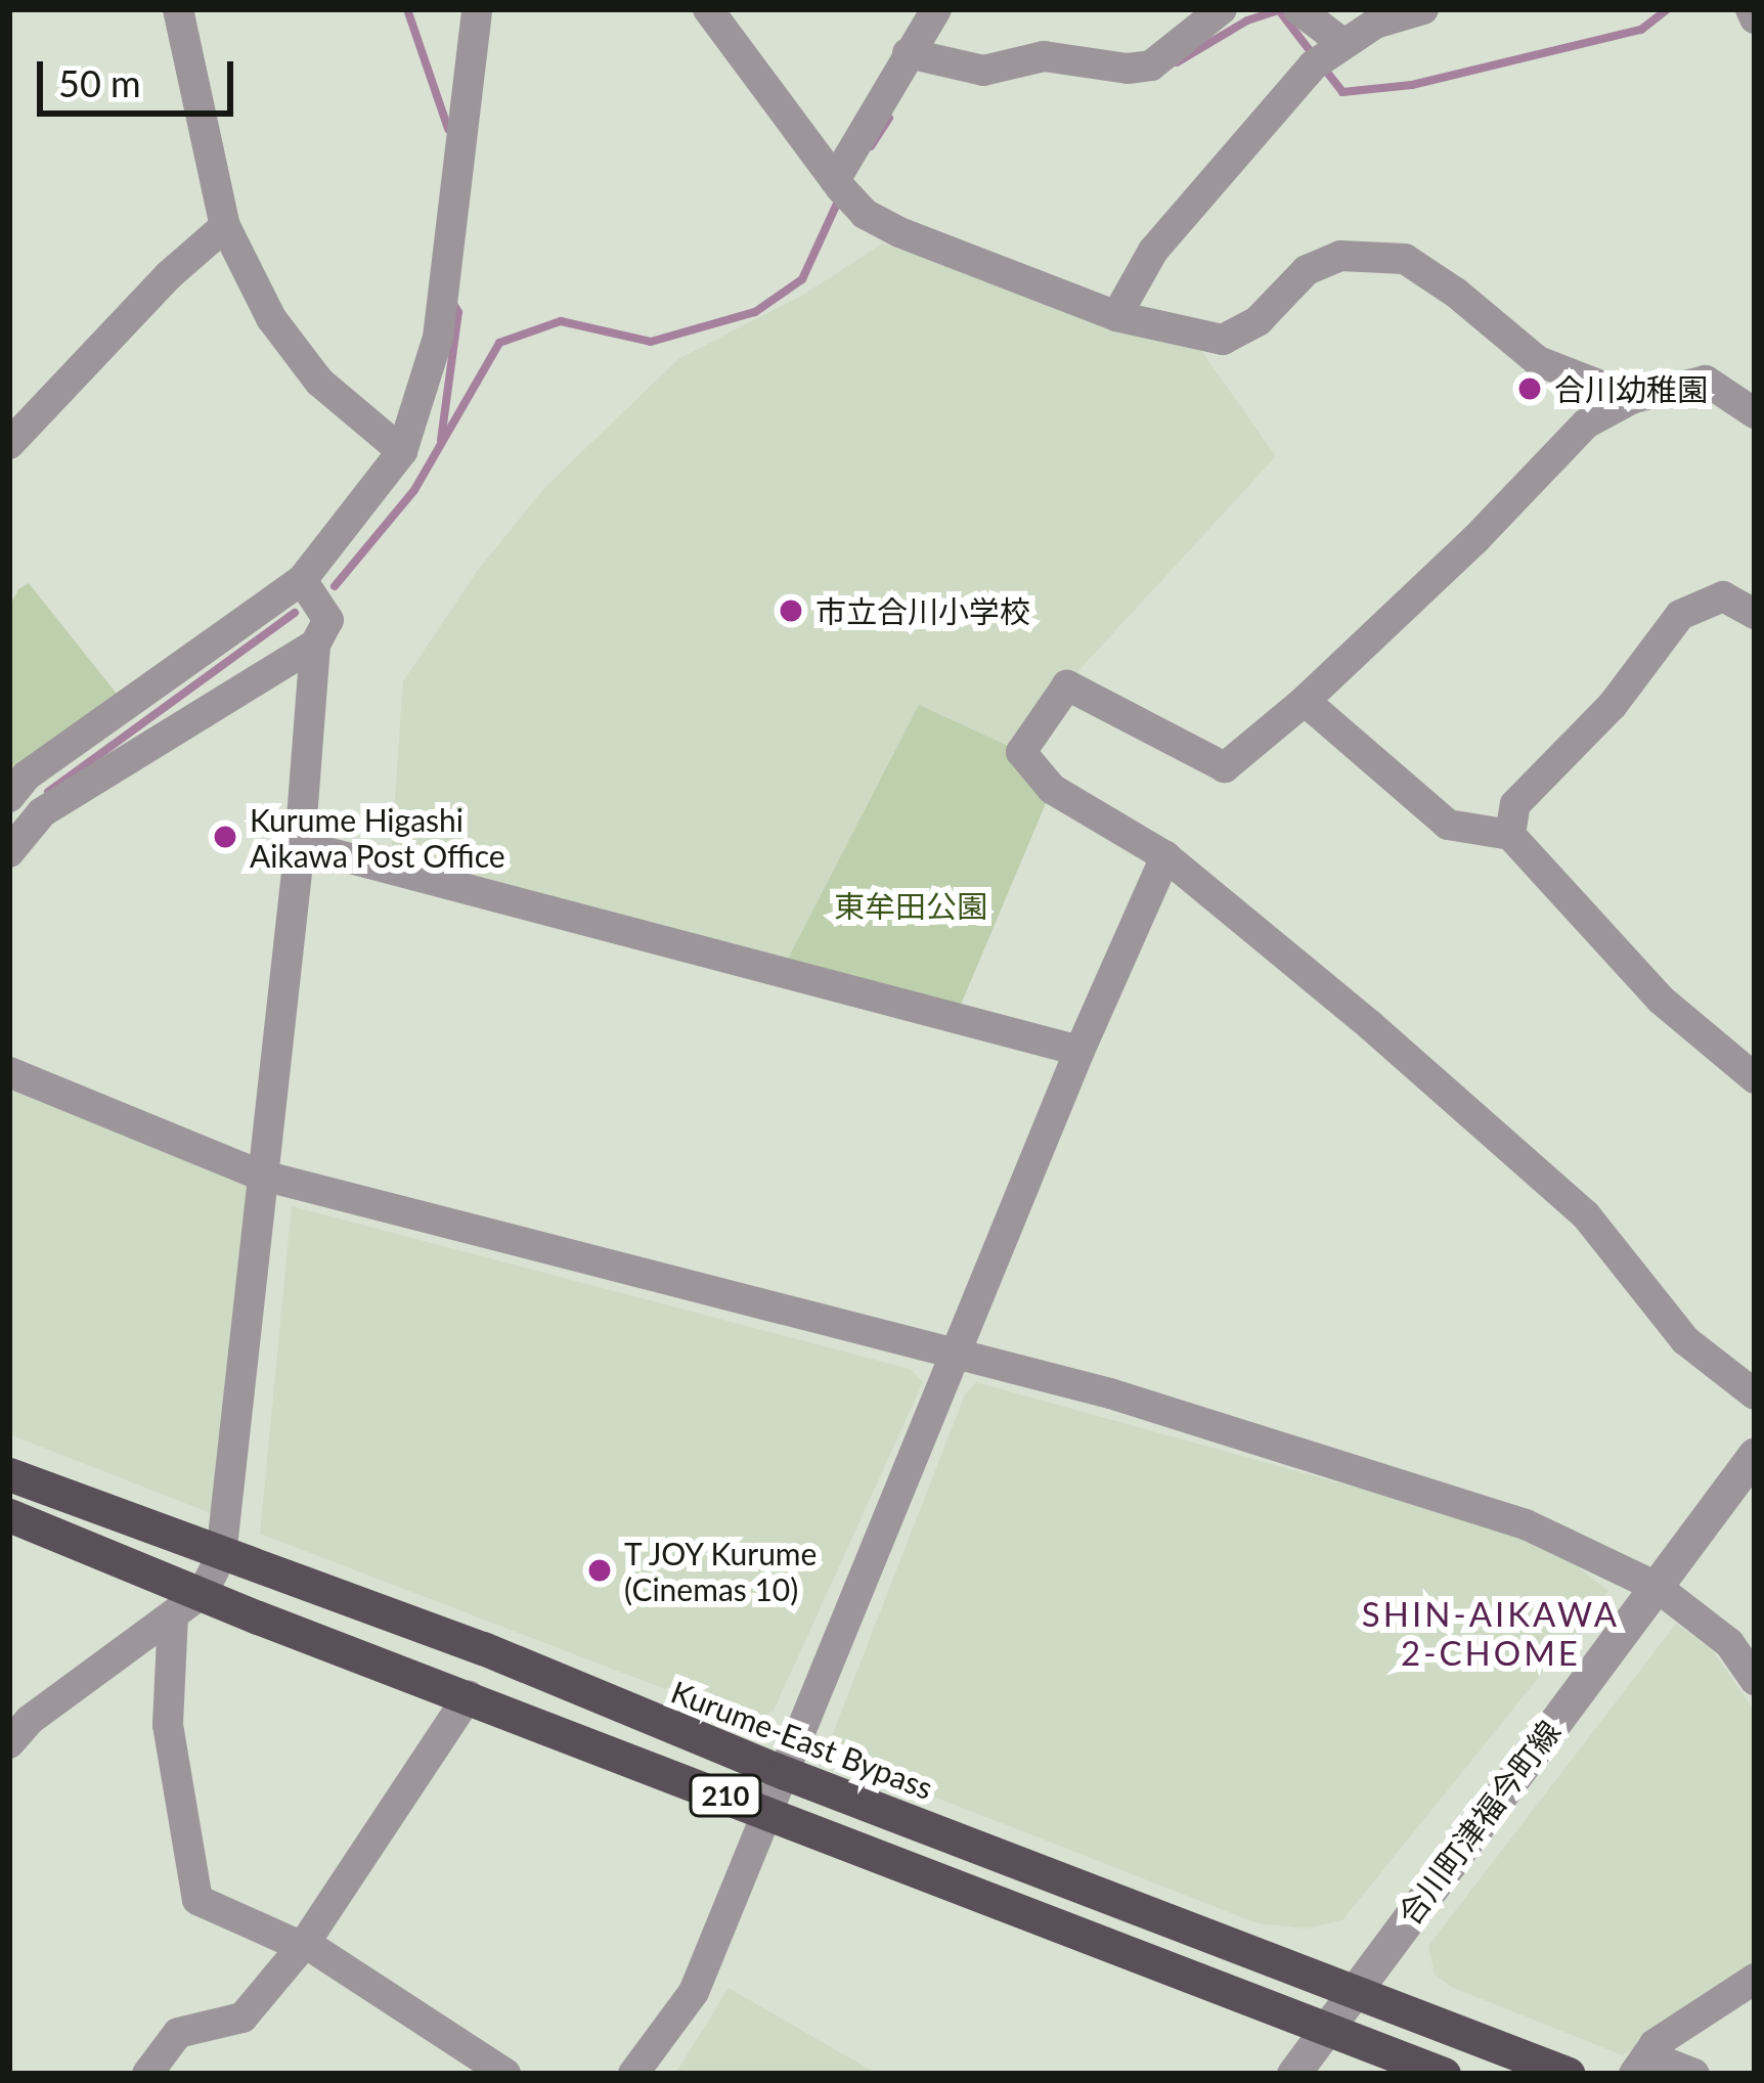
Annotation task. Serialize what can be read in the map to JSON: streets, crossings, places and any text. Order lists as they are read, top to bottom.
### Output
{
  "streets": {
    "highway": ["Kurume-East Bypass", "210"],
    "street": ["合川町津福今町線"]
  },
  "crossings": [
    ["Kurume-East Bypass", "合川町津福今町線"],
    ["210", "合川町津福今町線"]
  ],
  "districts": ["SHIN-AIKAWA 2-CHOME"],
  "parks": ["東牟田公園"],
  "places": [
    "合川幼稚園",
    "市立合川小学校",
    "Kurume Higashi Aikawa Post Office",
    "T JOY Kurume (Cinemas 10)"
  ],
  "scale_bar": "50 m"
}
